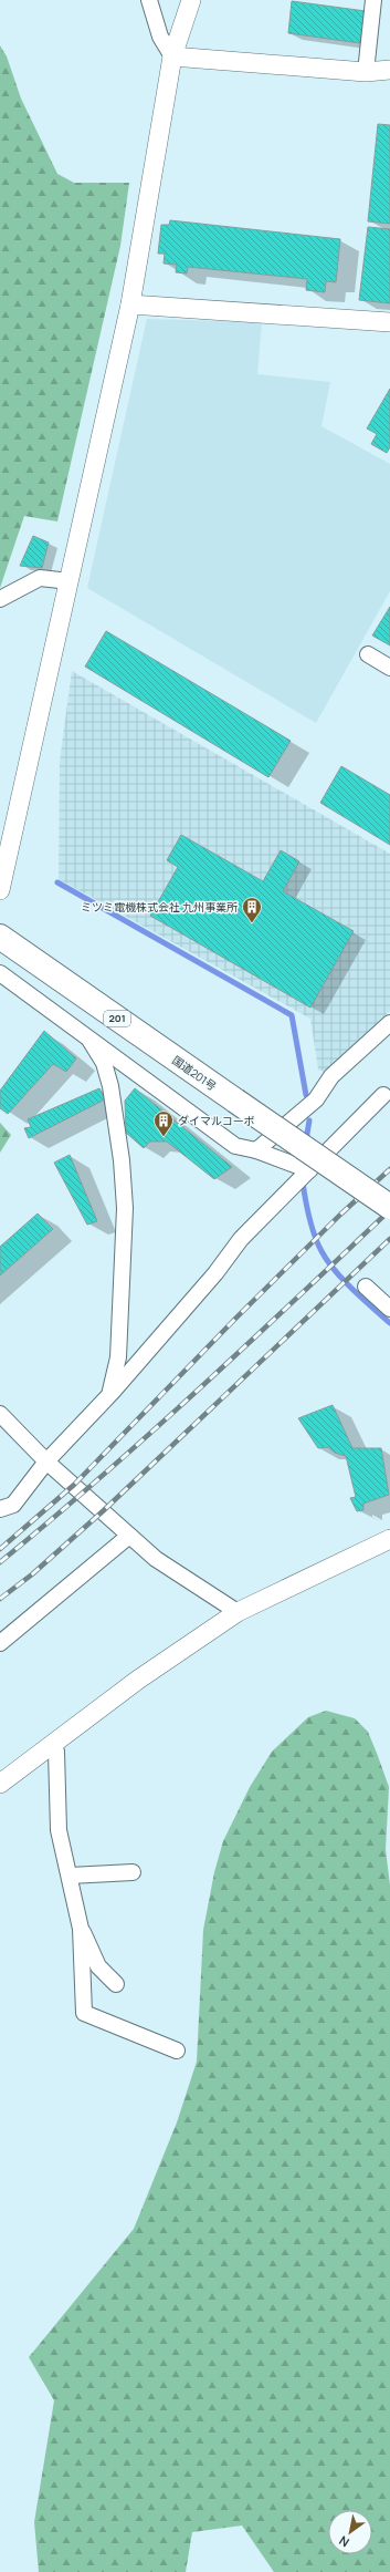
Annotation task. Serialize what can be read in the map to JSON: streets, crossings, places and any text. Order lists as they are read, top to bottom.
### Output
{
  "streets": {
    "highway": ["201", "国道201号"]
  },
  "places": {
    "building": ["ミツミ電機株式会社 九州事業所", "ダイマルコーポ"]
  },
  "north": "bottom left"
}
